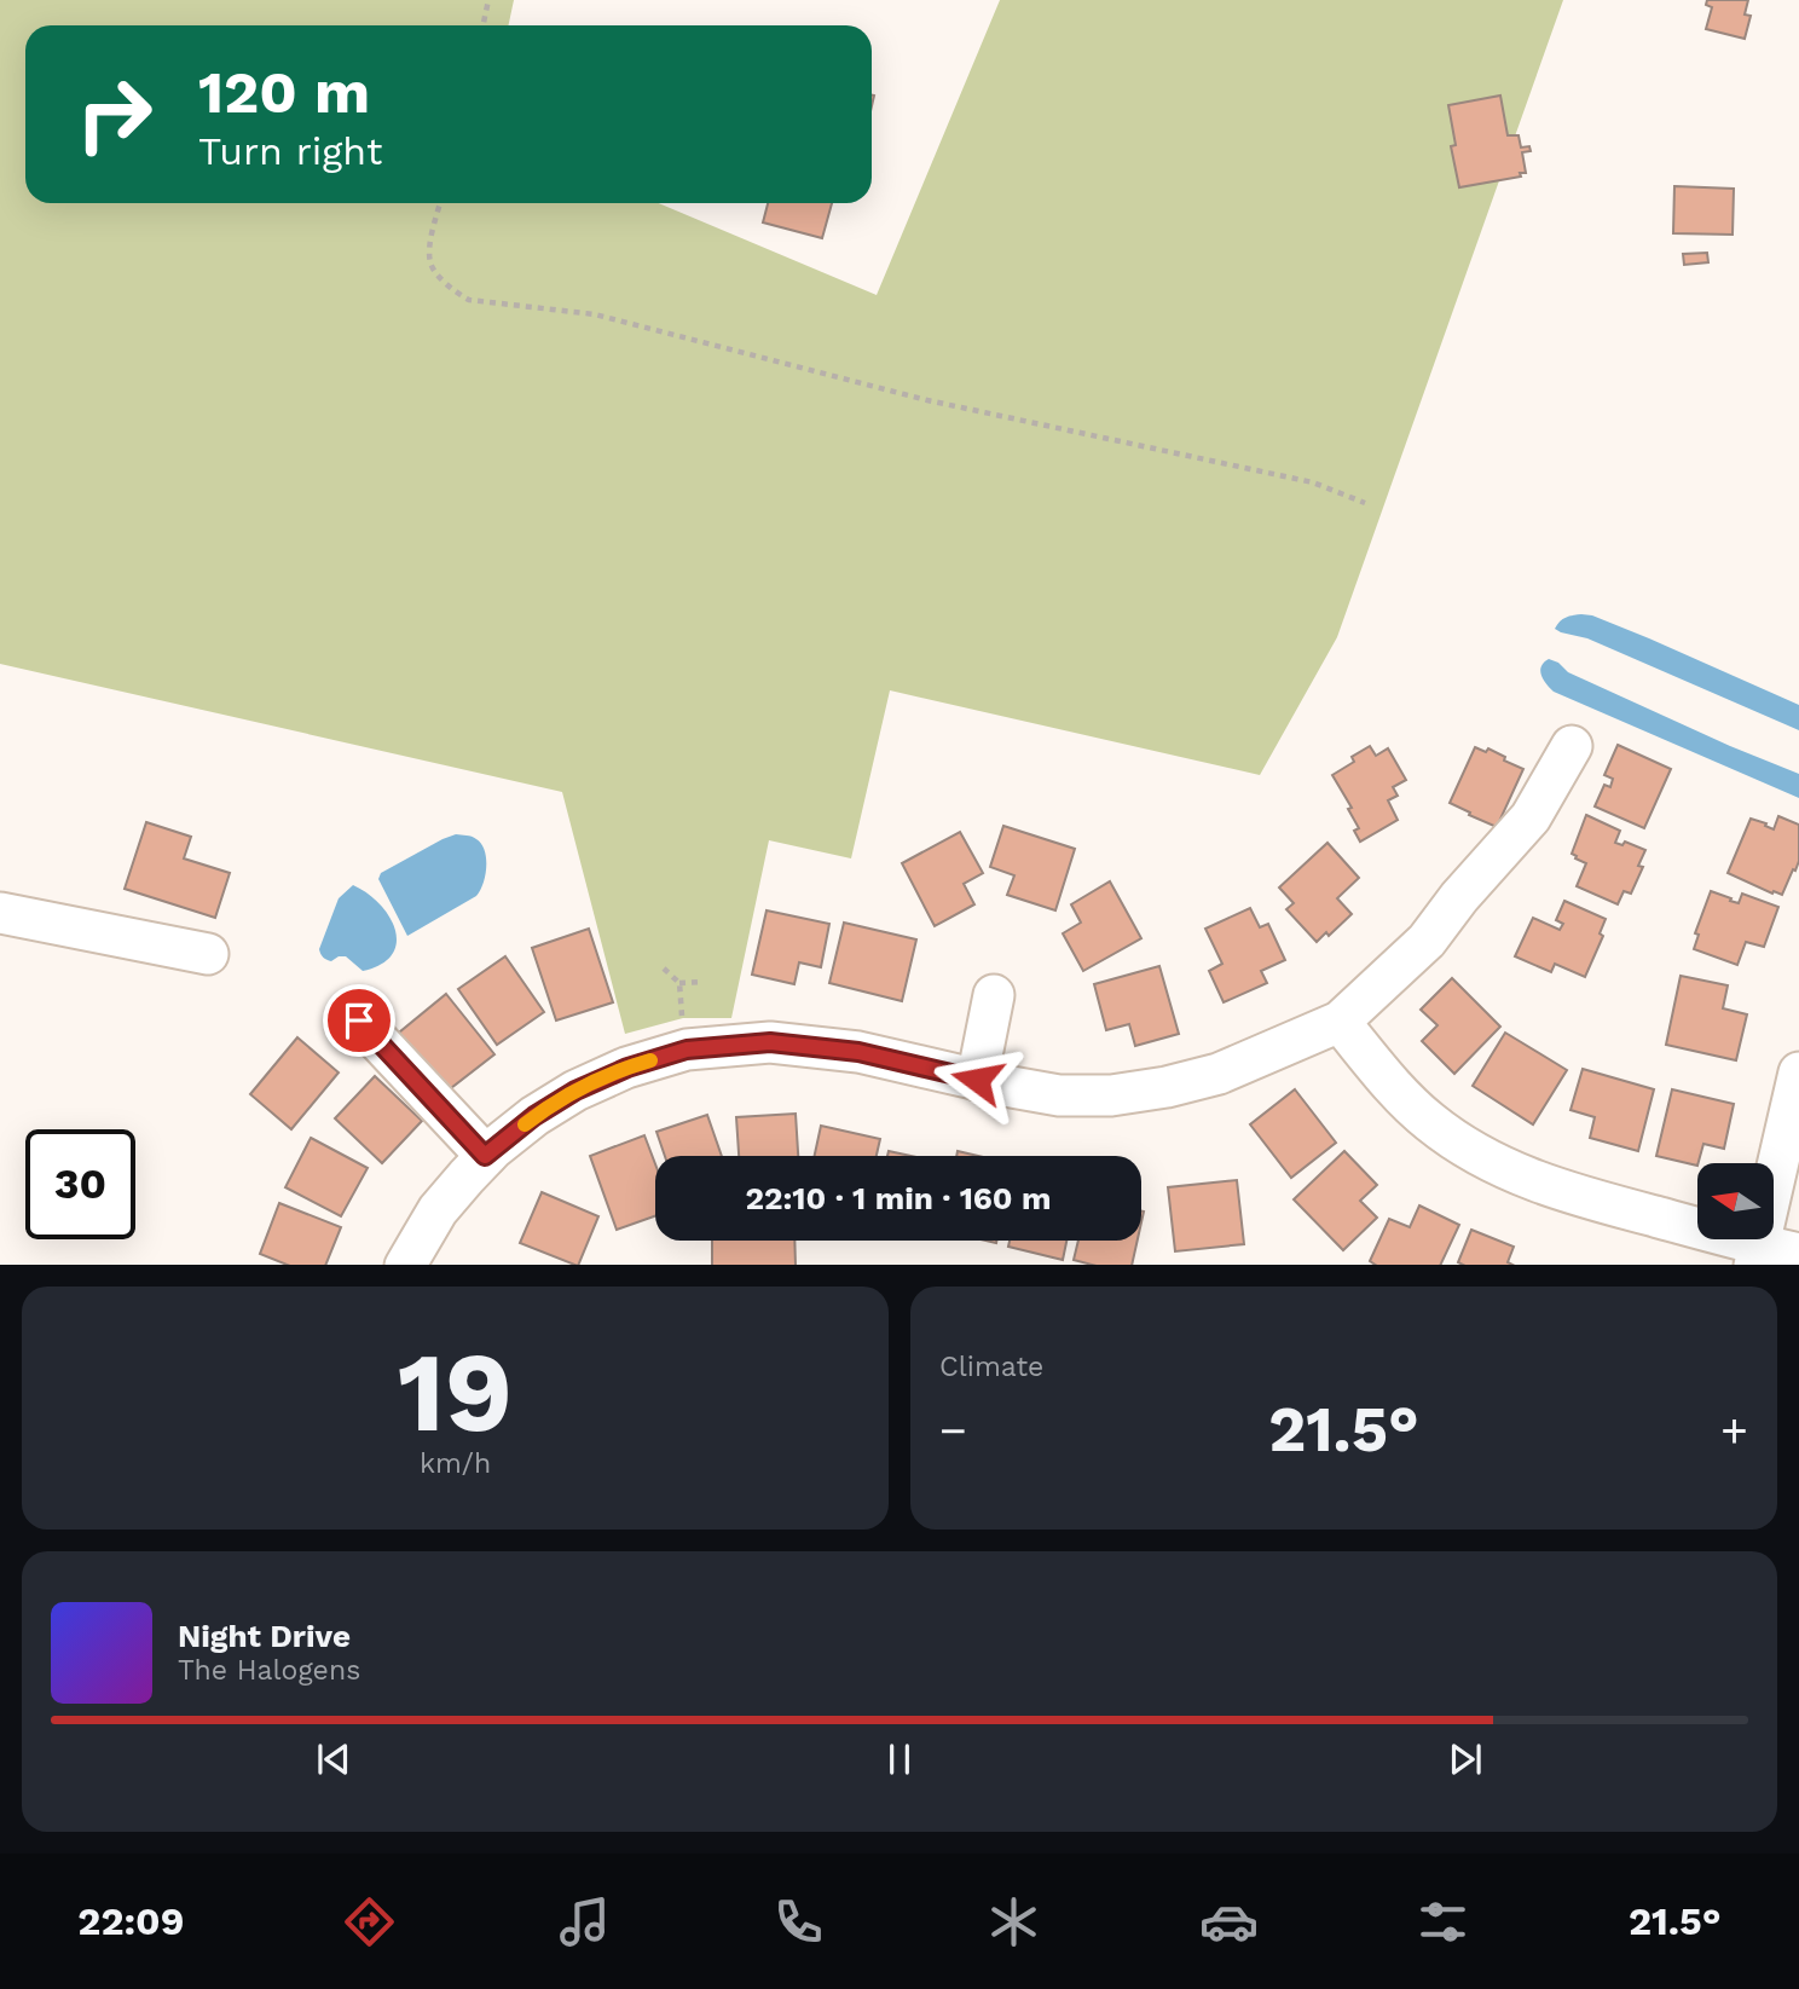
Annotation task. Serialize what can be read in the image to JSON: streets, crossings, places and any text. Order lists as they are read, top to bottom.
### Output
{
  "north": "left",
  "page": {
    "turn": ["120 m", "Turn right"],
    "limit": "30",
    "trip": "22:10 · 1 min · 160 m",
    "tile": [
      ["19", "km/h"],
      "Climate"
    ],
    "heat": ["−", "21.5°", "+"],
    "song": ["Night Drive", "The Halogens"],
    "tabs": ["22:09", "21.5°"]
  }
}
